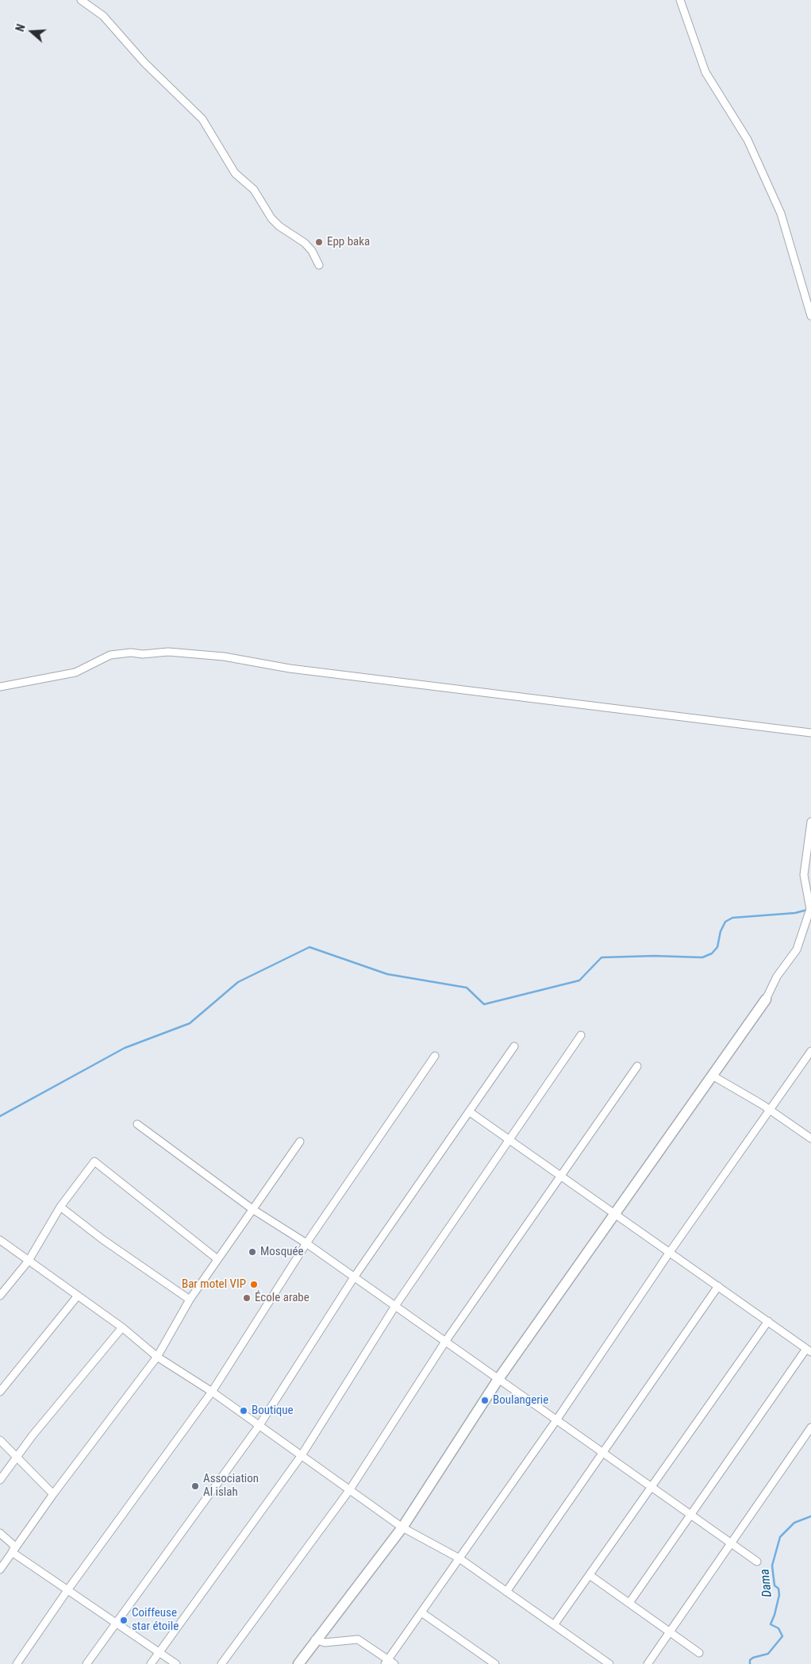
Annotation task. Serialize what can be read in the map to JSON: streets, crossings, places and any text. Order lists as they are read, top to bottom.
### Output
{
  "water": ["Dama"],
  "places": [
    "Epp baka",
    "Mosquée",
    "Bar motel VIP",
    "École arabe",
    "Boulangerie",
    "Boutique",
    "Association Al islah",
    "Coiffeuse star étoile"
  ],
  "north": "left"
}
